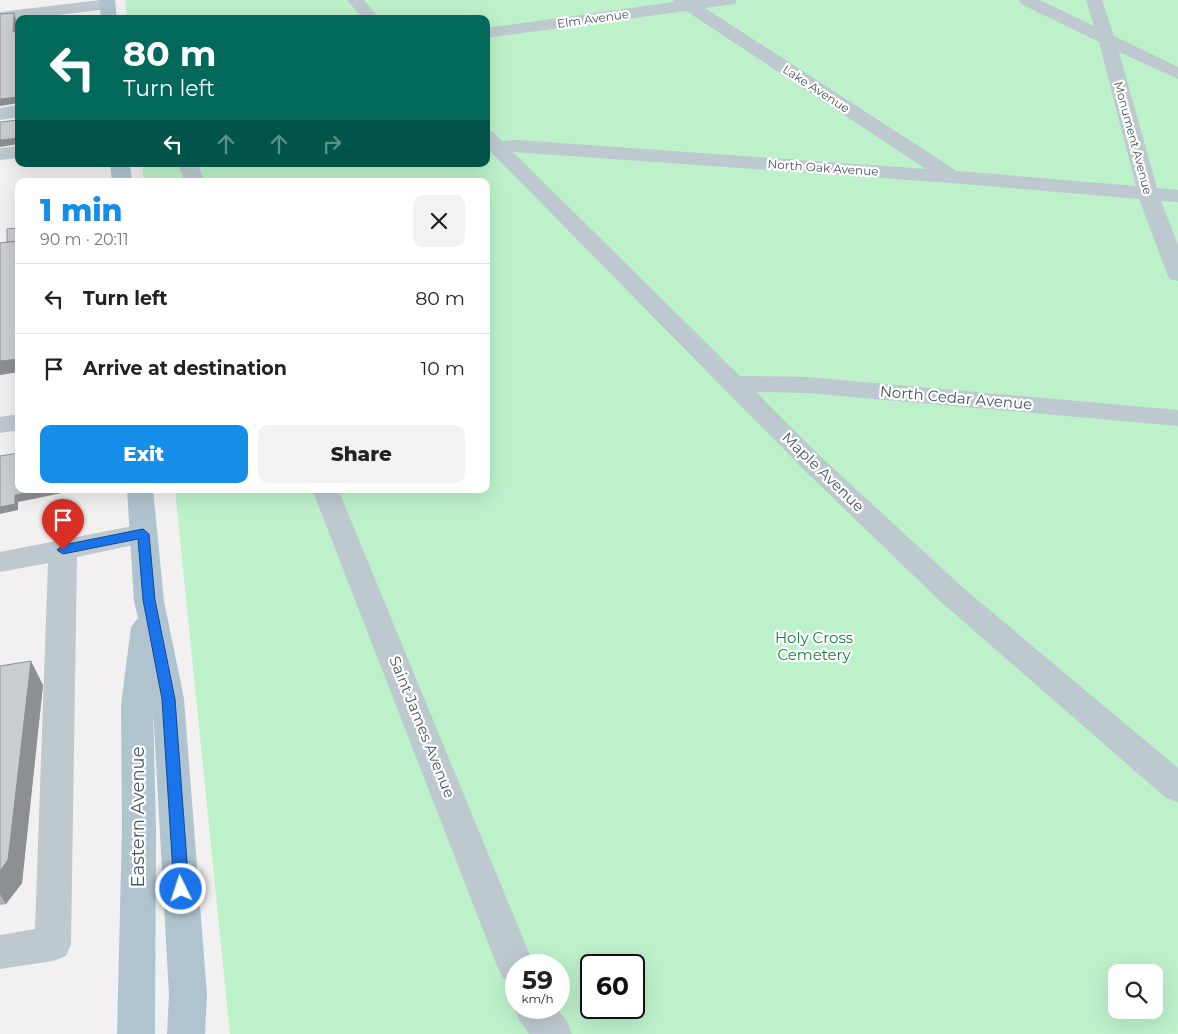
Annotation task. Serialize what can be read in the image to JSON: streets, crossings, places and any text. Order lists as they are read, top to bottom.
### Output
{
  "streets": {
    "main road": ["Eastern Avenue"],
    "lane": [
      "Elm Avenue",
      "Lake Avenue",
      "Monument Avenue",
      "North Oak Avenue",
      "North Cedar Avenue",
      "Maple Avenue",
      "Saint James Avenue"
    ]
  },
  "crossings": [
    ["Elm Avenue", "Lake Avenue"],
    ["Lake Avenue", "North Oak Avenue"],
    ["Monument Avenue", "North Oak Avenue"],
    ["North Oak Avenue", "Maple Avenue"],
    ["North Cedar Avenue", "Maple Avenue"]
  ],
  "parks": ["Holy Cross Cemetery"],
  "page": {
    "turn": ["80 m", "Turn left"],
    "heading": ["1 min", "90 m · 20:11"],
    "list": [
      {
        "name": "Turn left",
        "value": "80 m"
      },
      {
        "name": "Arrive at destination",
        "value": "10 m"
      }
    ],
    "buttons": ["Exit", "Share"],
    "speed": "59 km/h",
    "limit": "60"
  }
}
